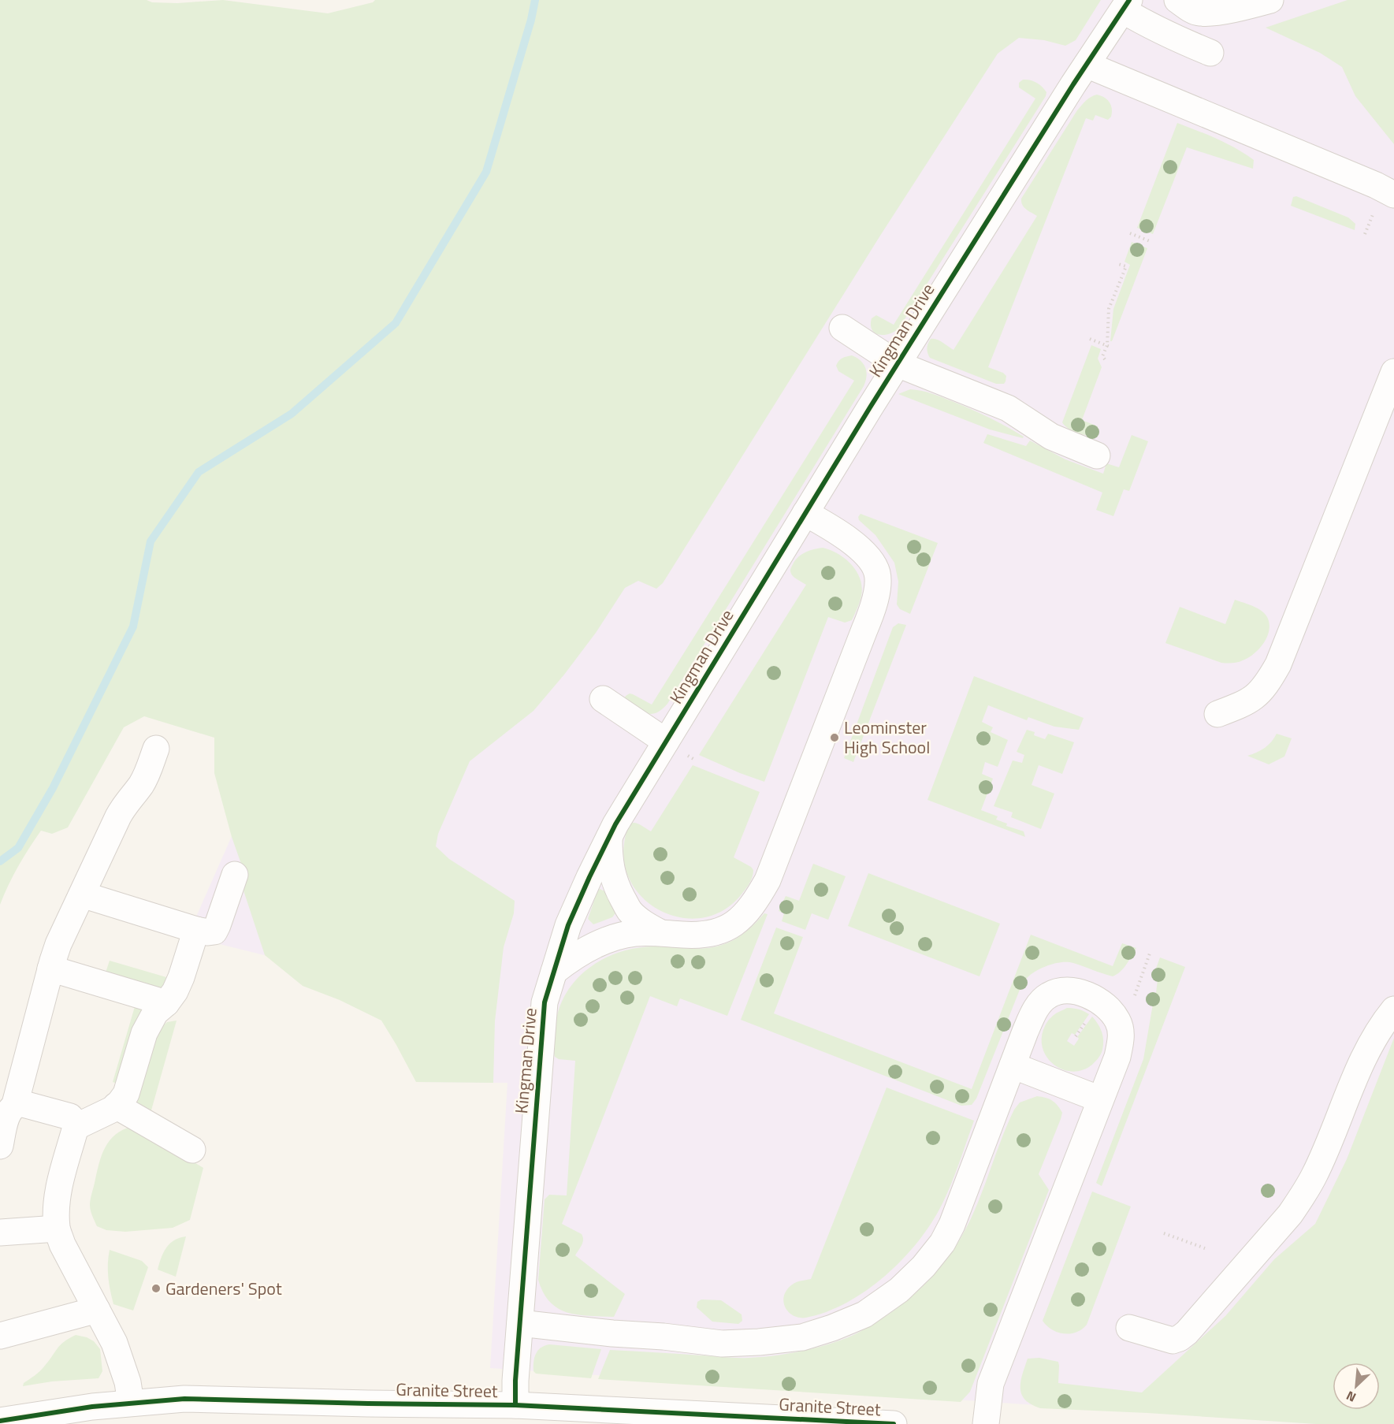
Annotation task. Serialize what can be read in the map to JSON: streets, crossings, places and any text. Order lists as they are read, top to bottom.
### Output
{
  "streets": {
    "street": ["Kingman Drive", "Granite Street"]
  },
  "crossings": [
    ["Kingman Drive", "Granite Street"]
  ],
  "places": ["Leominster High School", "Gardeners' Spot"],
  "north": "bottom left"
}
